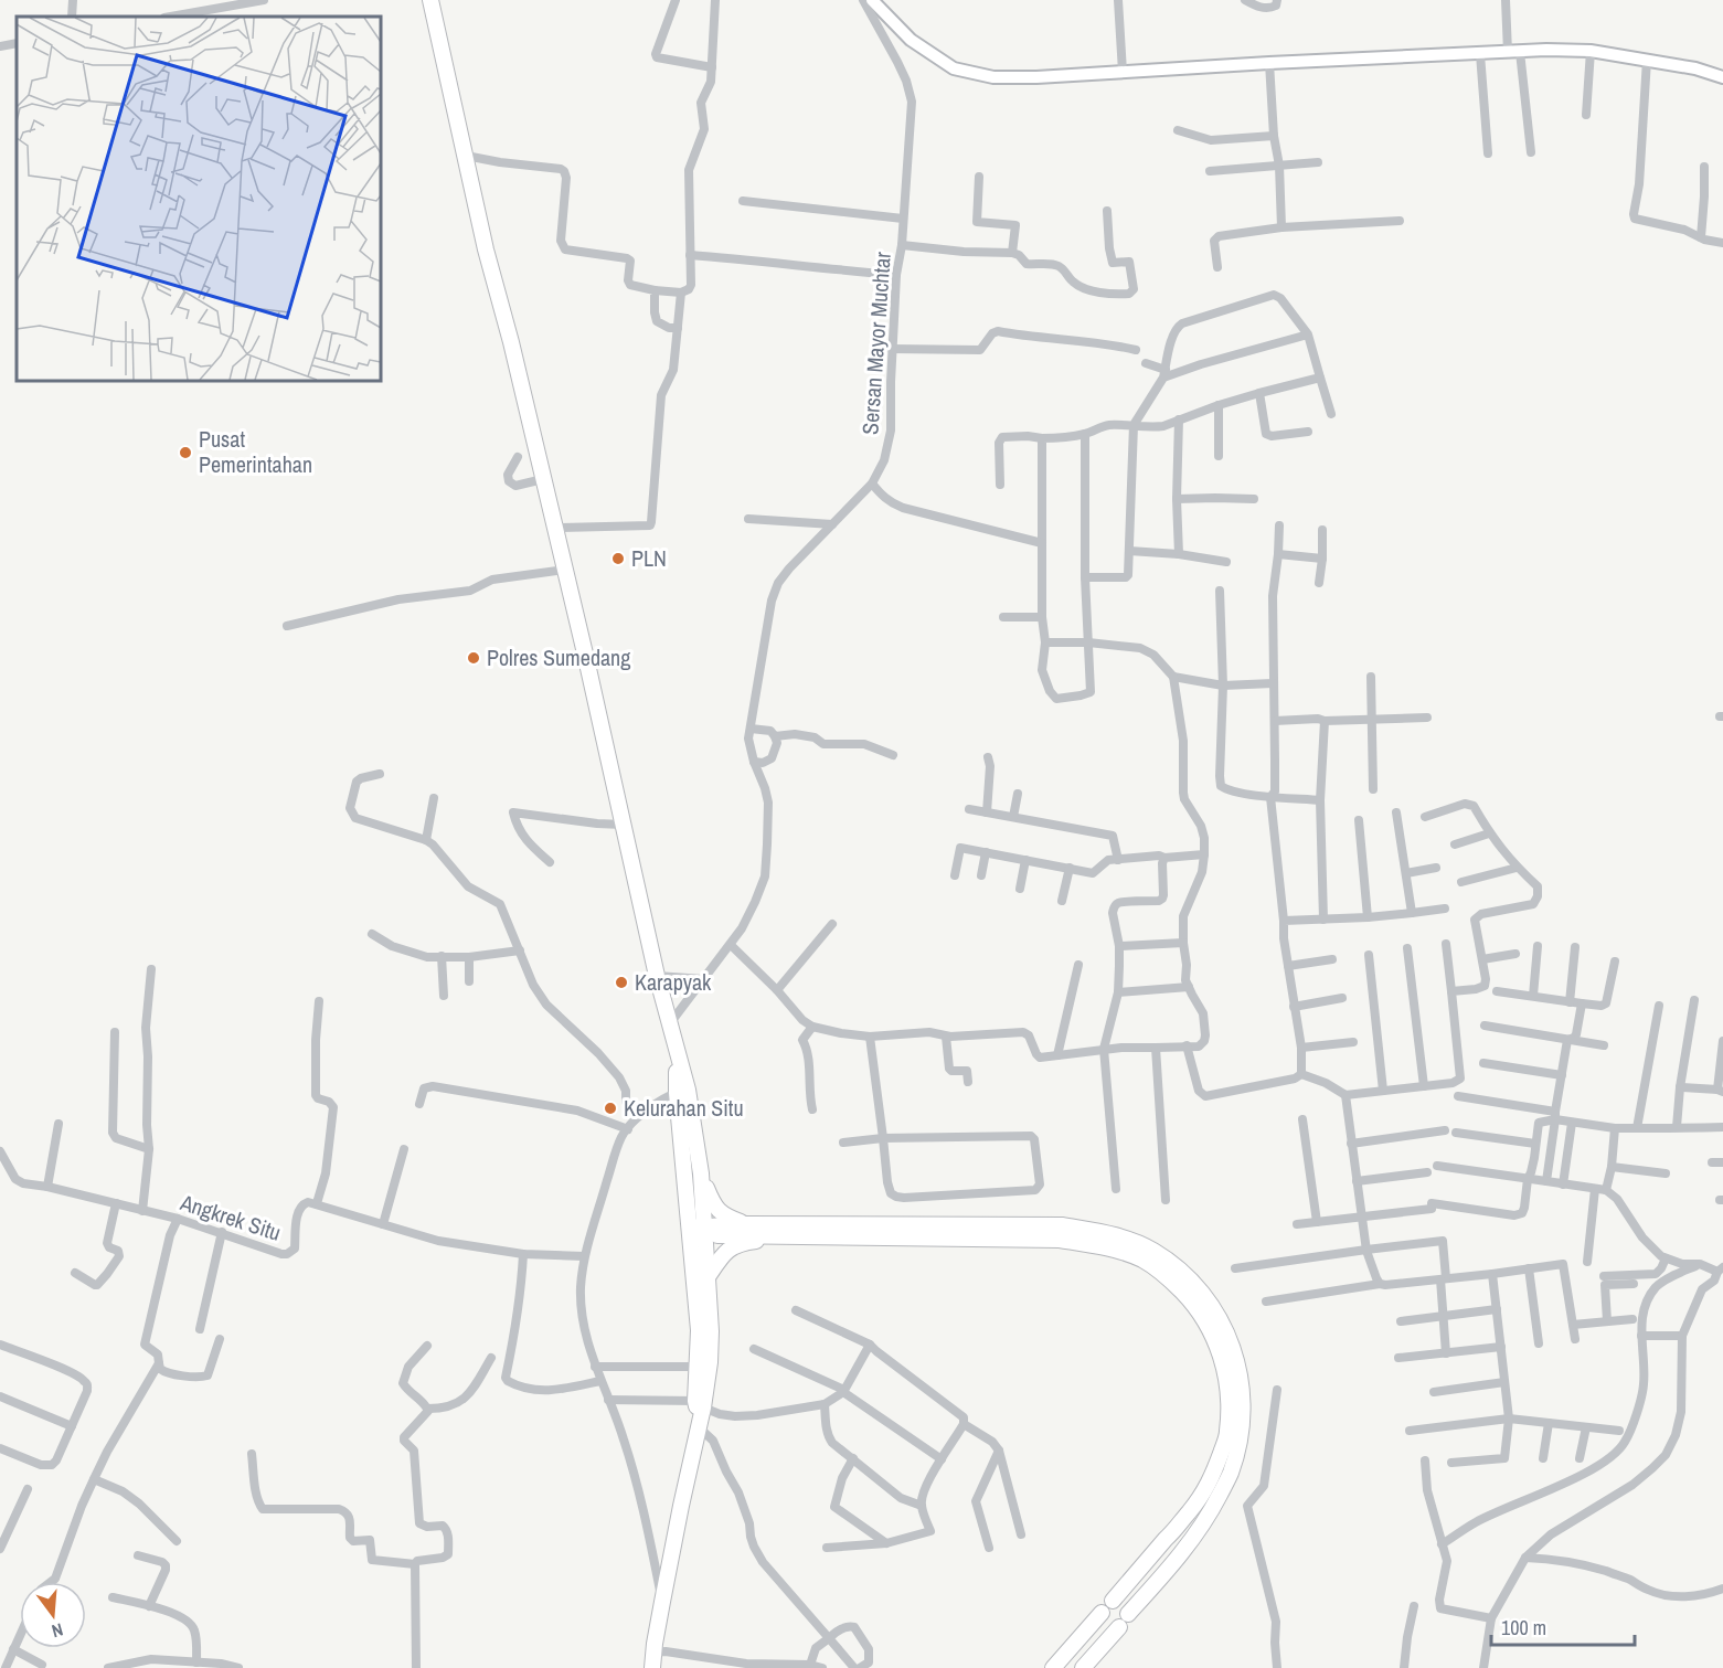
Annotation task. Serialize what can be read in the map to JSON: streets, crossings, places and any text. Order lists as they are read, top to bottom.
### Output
{
  "streets": {
    "street": ["Sersan Mayor Muchtar", "Angkrek Situ"]
  },
  "places": [
    "Pusat Pemerintahan",
    "PLN",
    "Polres Sumedang",
    "Karapyak",
    "Kelurahan Situ"
  ],
  "scale_bar": "100 m",
  "north": "bottom"
}
